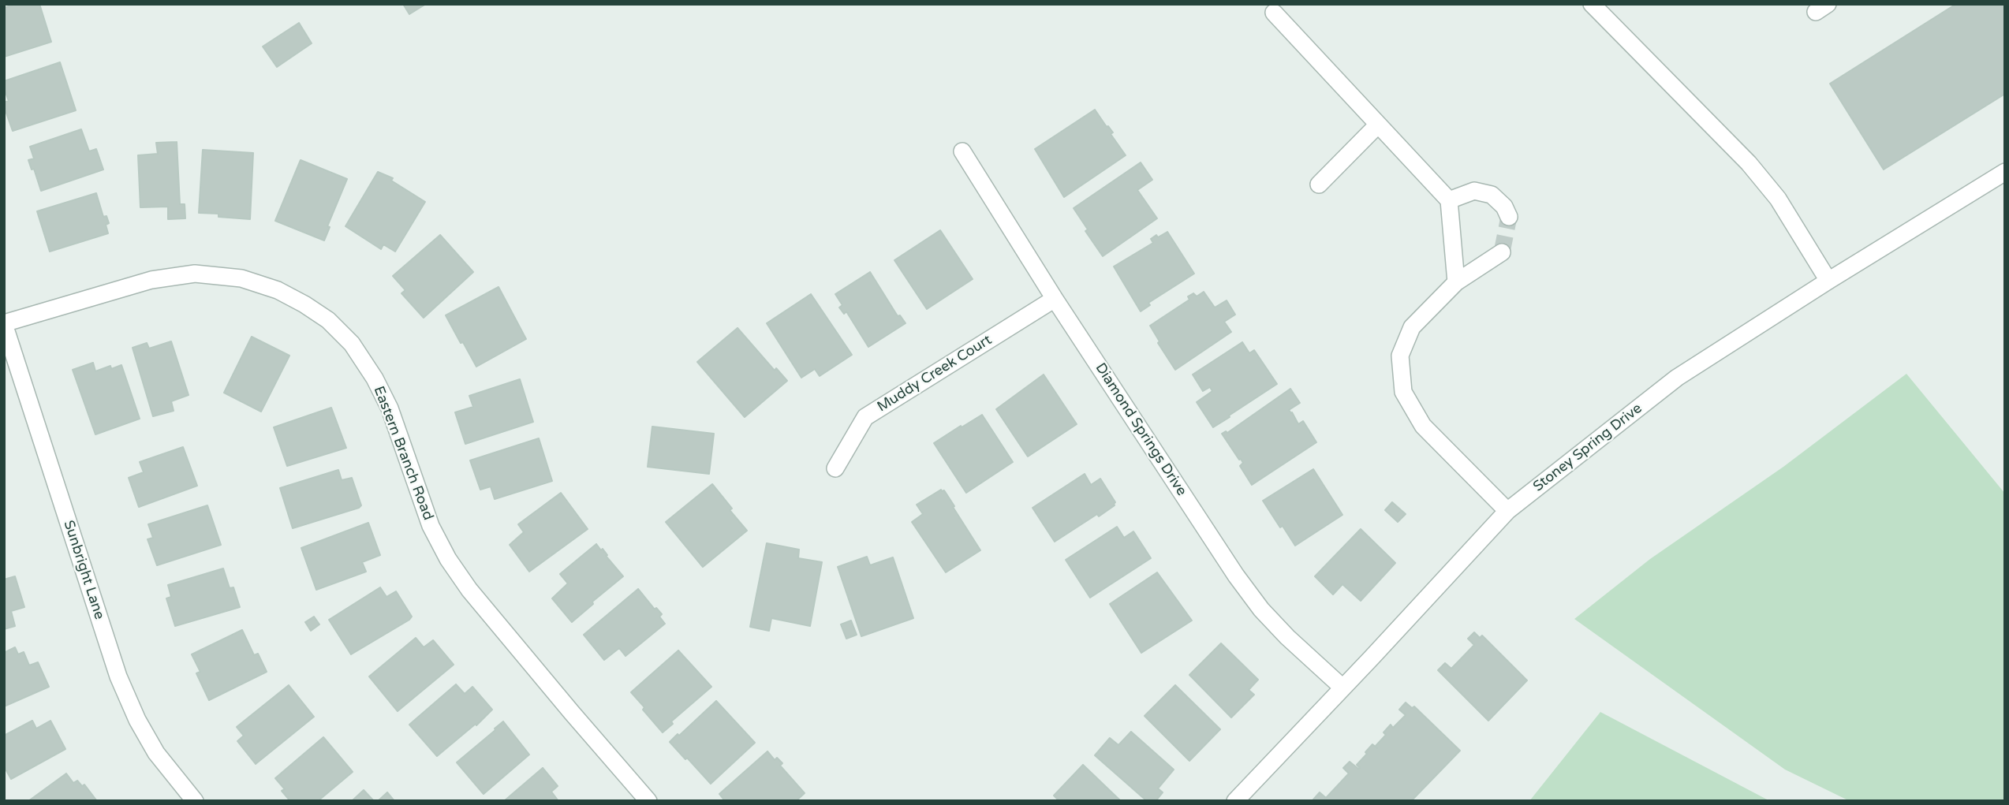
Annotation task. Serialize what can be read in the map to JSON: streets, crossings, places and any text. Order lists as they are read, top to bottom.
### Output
{
  "streets": {
    "street": [
      "Muddy Creek Court",
      "Diamond Springs Drive",
      "Stoney Spring Drive",
      "Eastern Branch Road",
      "Sunbright Lane"
    ]
  },
  "crossings": [
    ["Muddy Creek Court", "Diamond Springs Drive"],
    ["Diamond Springs Drive", "Stoney Spring Drive"],
    ["Eastern Branch Road", "Sunbright Lane"]
  ]
}
